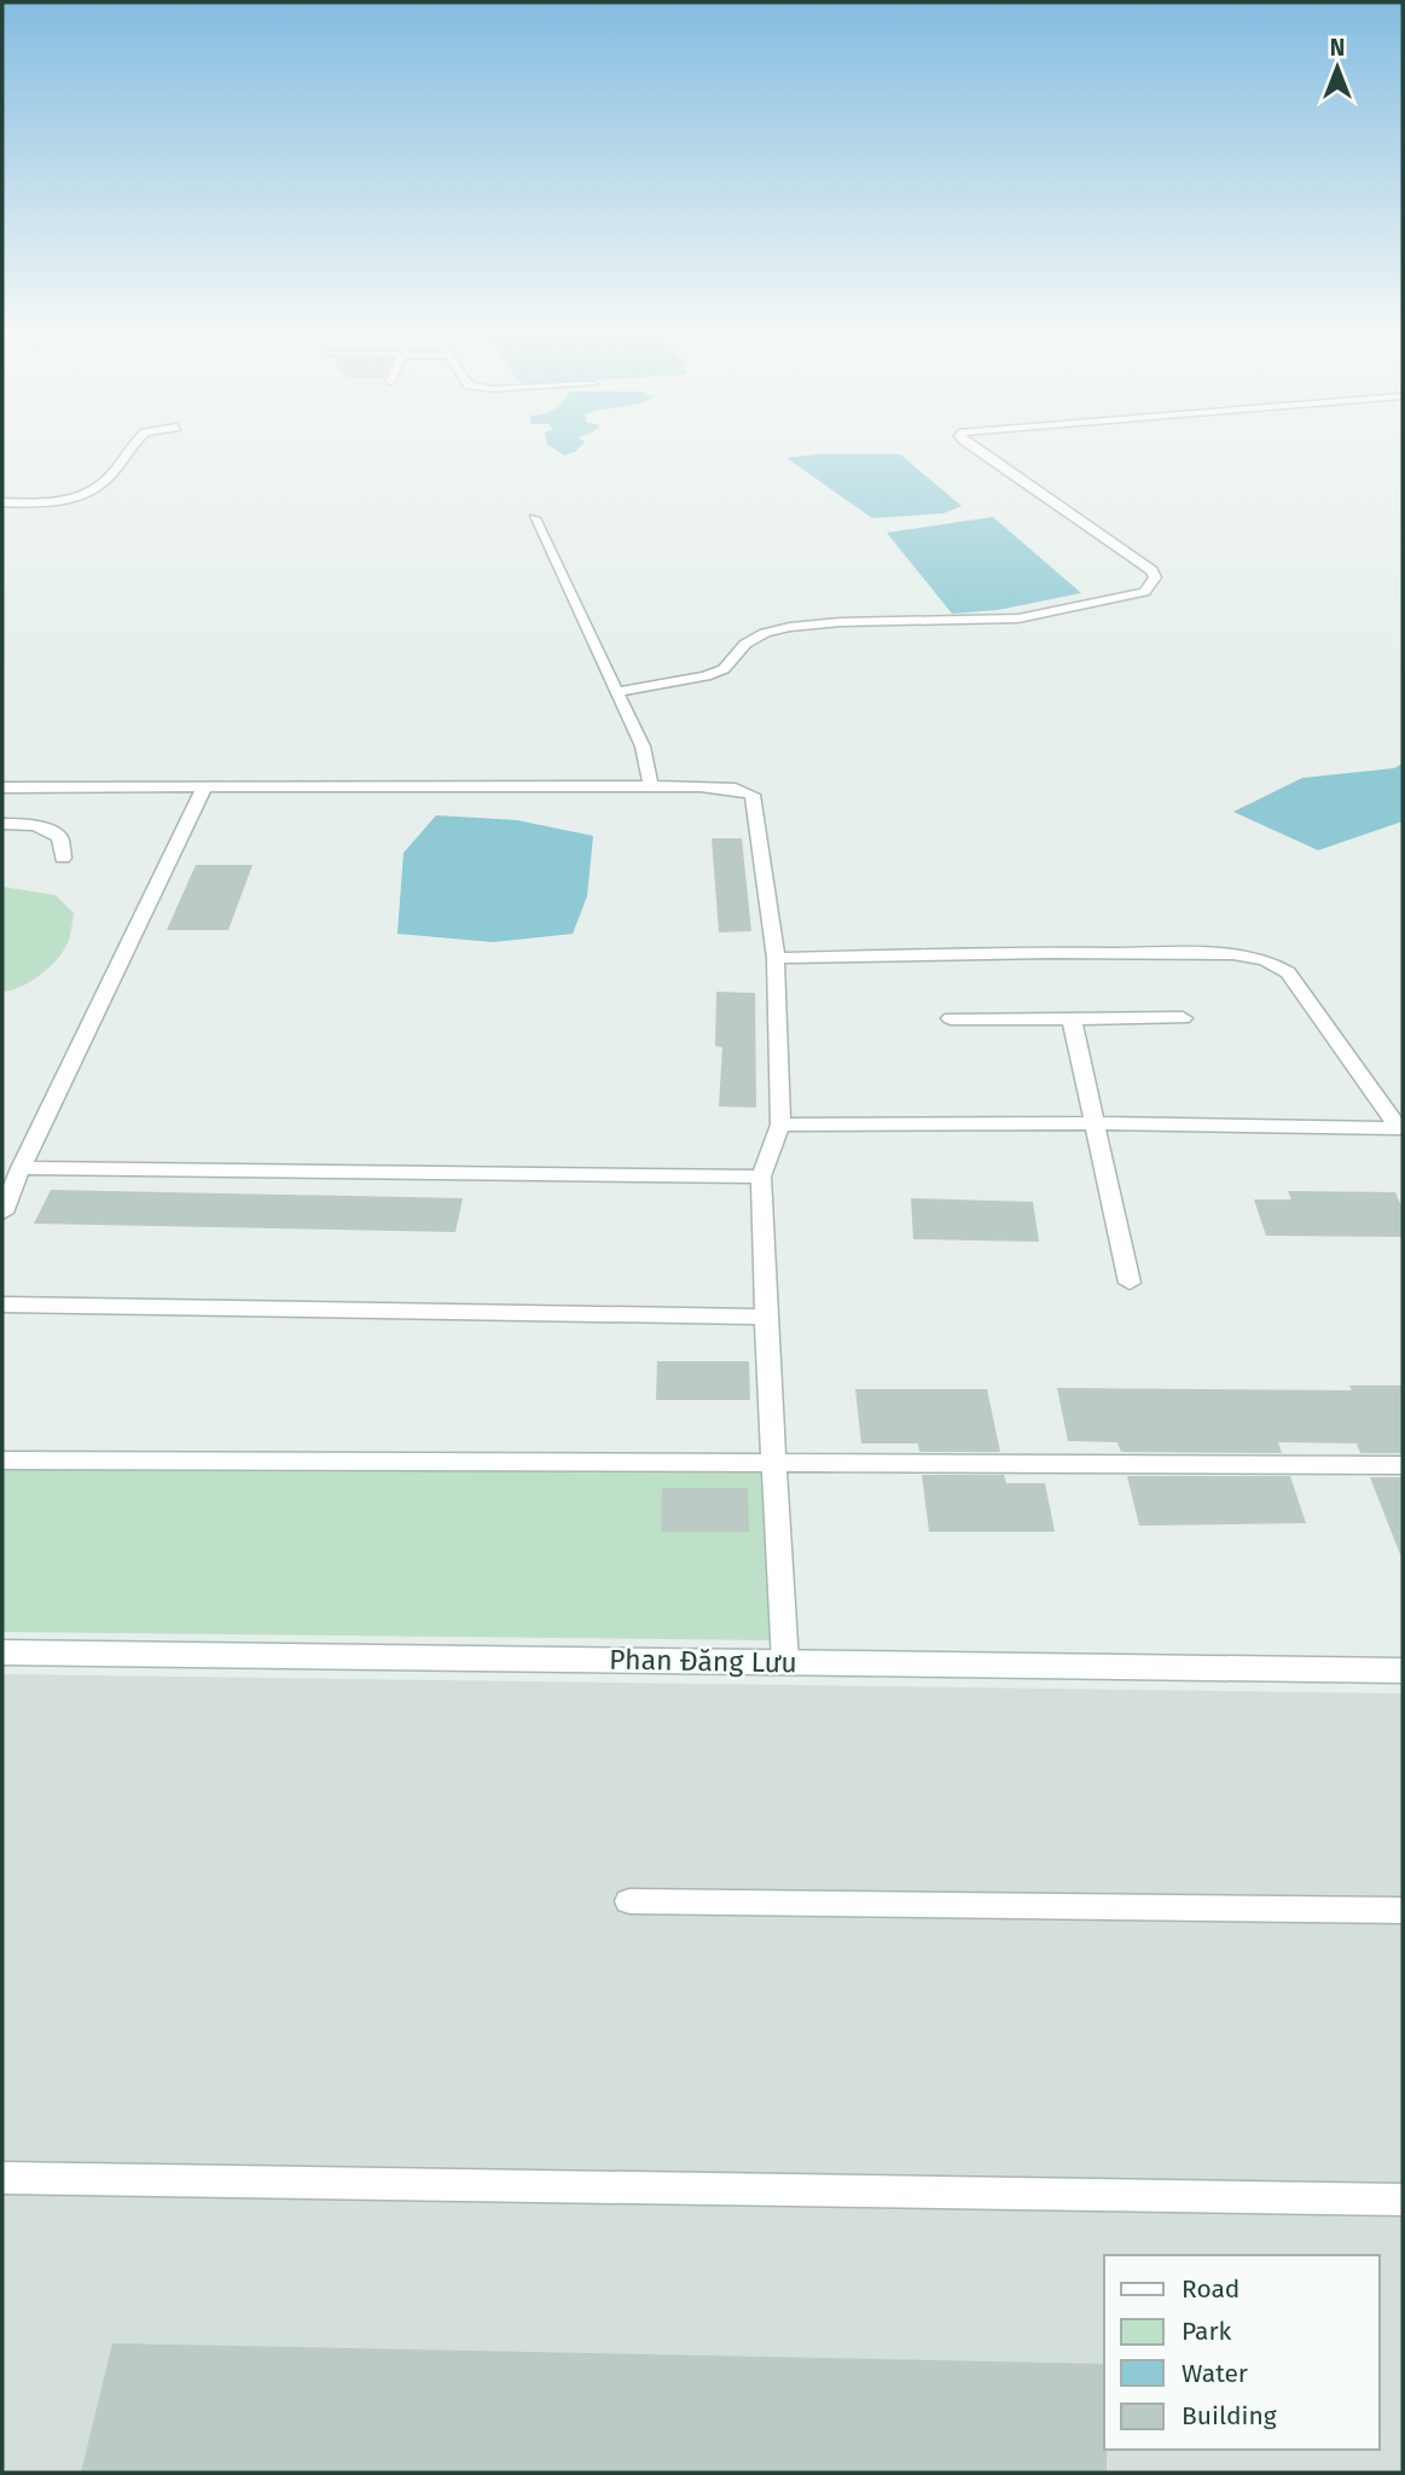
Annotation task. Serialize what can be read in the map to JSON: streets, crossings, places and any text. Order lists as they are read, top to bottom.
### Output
{
  "streets": {
    "street": ["Phan Đăng Lưu"]
  },
  "legend": [
    "Road",
    "Park",
    "Water",
    "Building"
  ],
  "north": "top"
}
